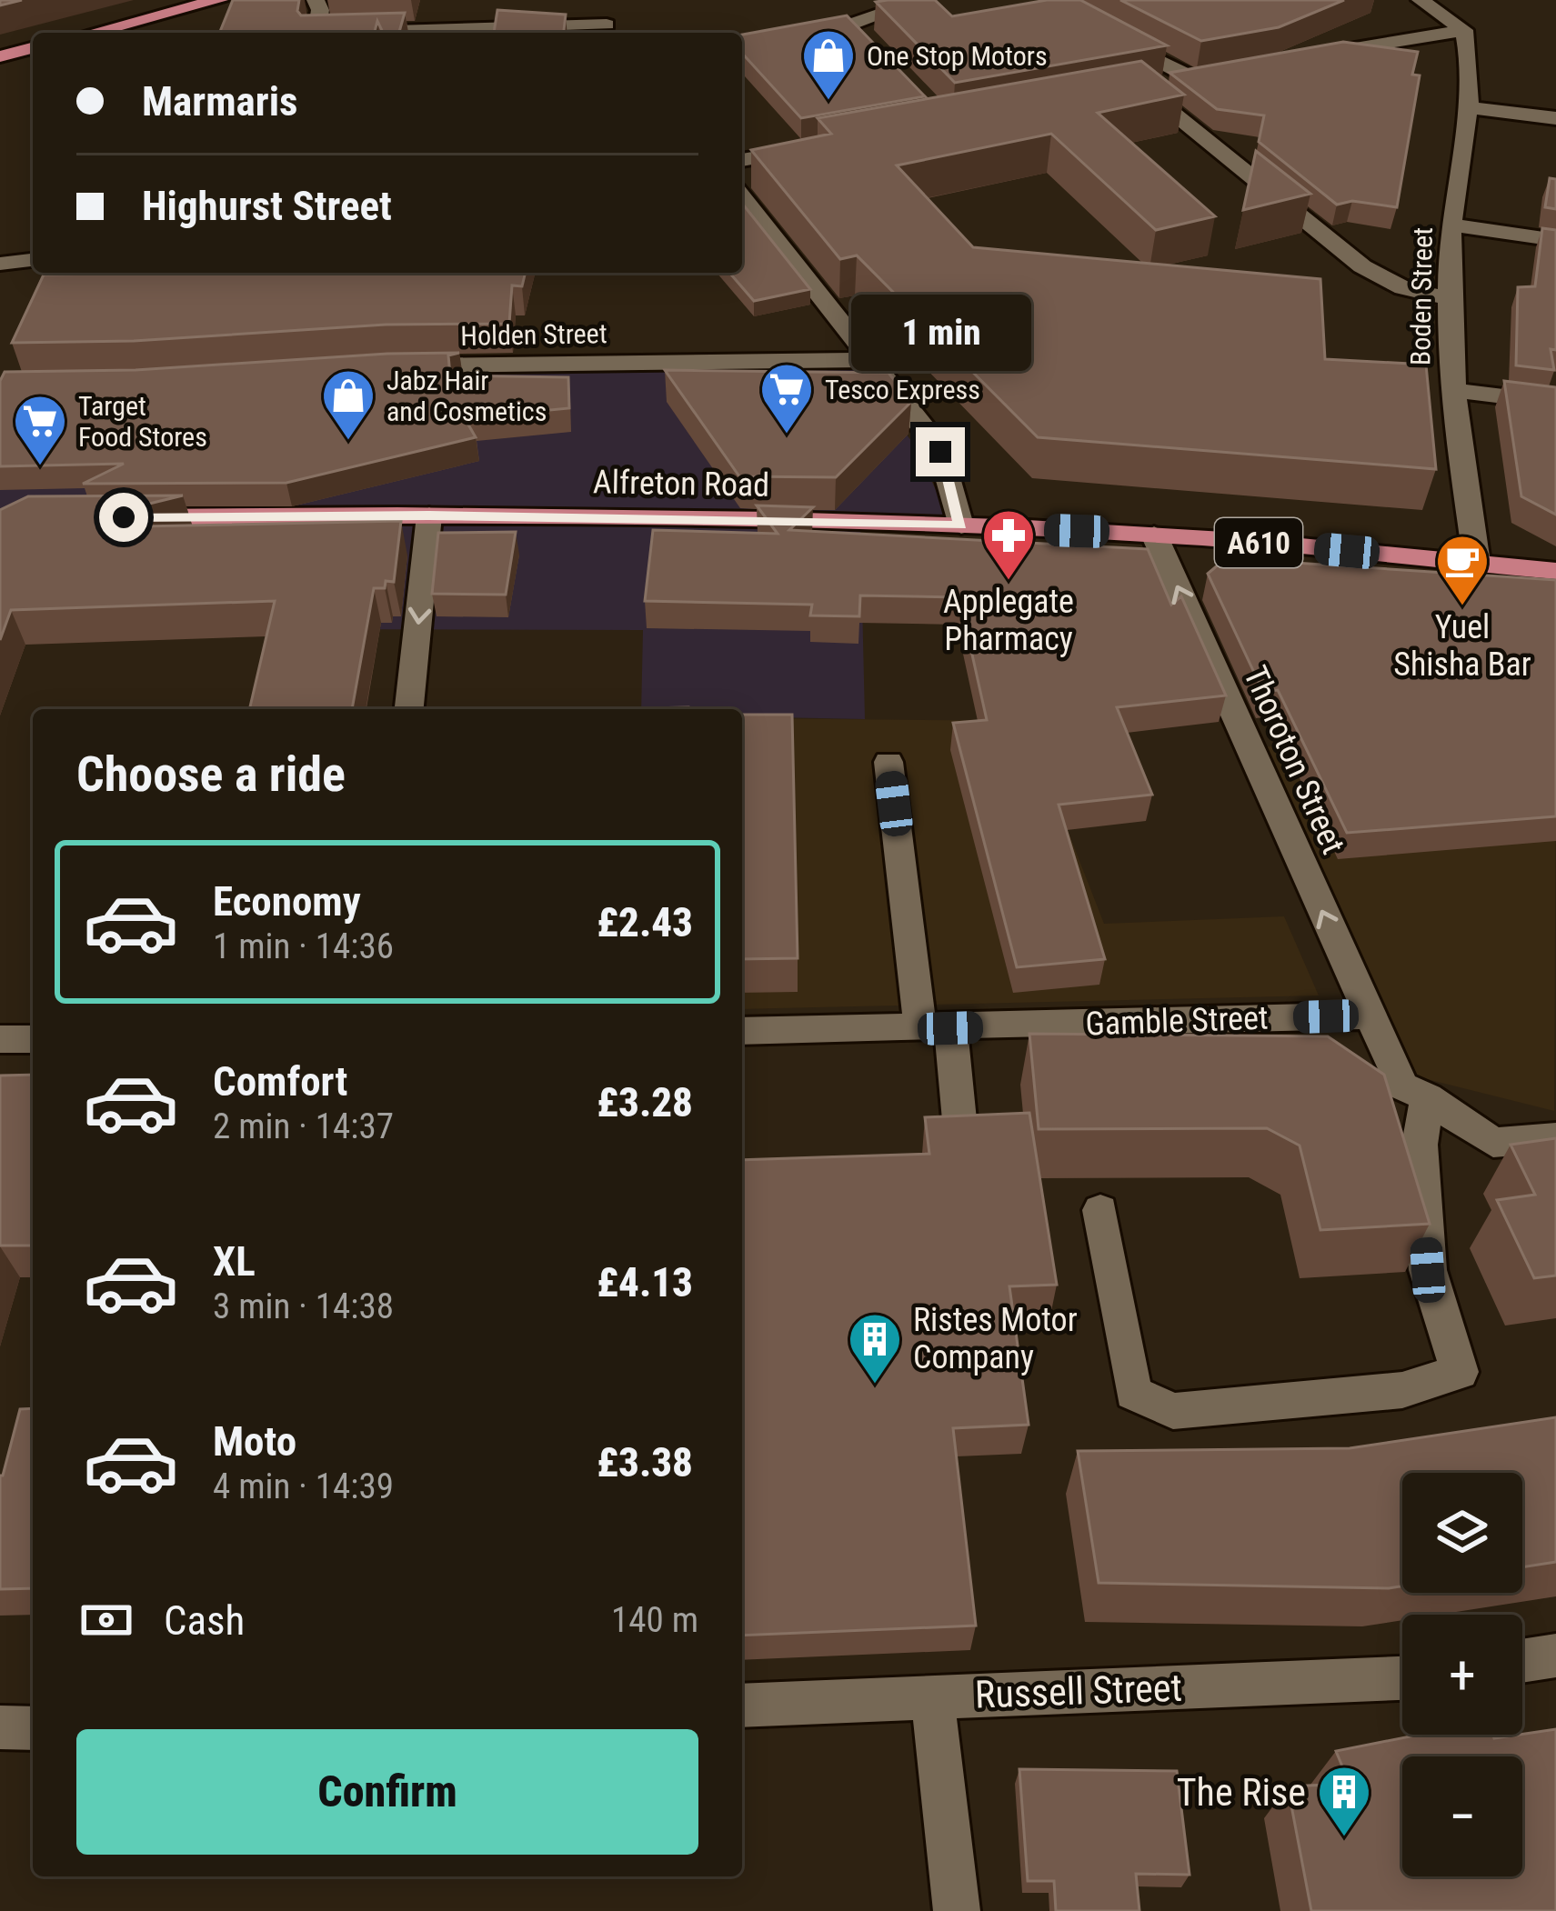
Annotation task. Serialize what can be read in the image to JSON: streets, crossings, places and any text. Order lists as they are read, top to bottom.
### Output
{
  "streets": {
    "main road": ["Alfreton Road", "A610"],
    "street": [
      "Boden Street",
      "Holden Street",
      "Thoroton Street",
      "Gamble Street",
      "Russell Street"
    ]
  },
  "crossings": [
    ["Boden Street", "Alfreton Road"],
    ["Alfreton Road", "Thoroton Street"],
    ["Thoroton Street", "Gamble Street"]
  ],
  "one_way": ["Thoroton Street"],
  "places": {
    "shop": ["One Stop Motors", "Jabz Hair and Cosmetics"],
    "supermarket": ["Tesco Express", "Target Food Stores"],
    "pharmacy": ["Applegate Pharmacy"],
    "cafe": ["Yuel Shisha Bar"],
    "building": ["Ristes Motor Company", "The Rise"]
  },
  "page": {
    "banner": ["Marmaris", "Highurst Street"],
    "bubble": "1 min",
    "heading": "Choose a ride",
    "list": [
      {
        "name": "Economy",
        "note": "1 min · 14:36",
        "value": "£2.43"
      },
      {
        "name": "Comfort",
        "note": "2 min · 14:37",
        "value": "£3.28"
      },
      {
        "name": "XL",
        "note": "3 min · 14:38",
        "value": "£4.13"
      },
      {
        "name": "Moto",
        "note": "4 min · 14:39",
        "value": "£3.38"
      }
    ],
    "map_buttons": ["+", "−"],
    "pay": ["Cash", "140 m"],
    "buttons": "Confirm"
  }
}
